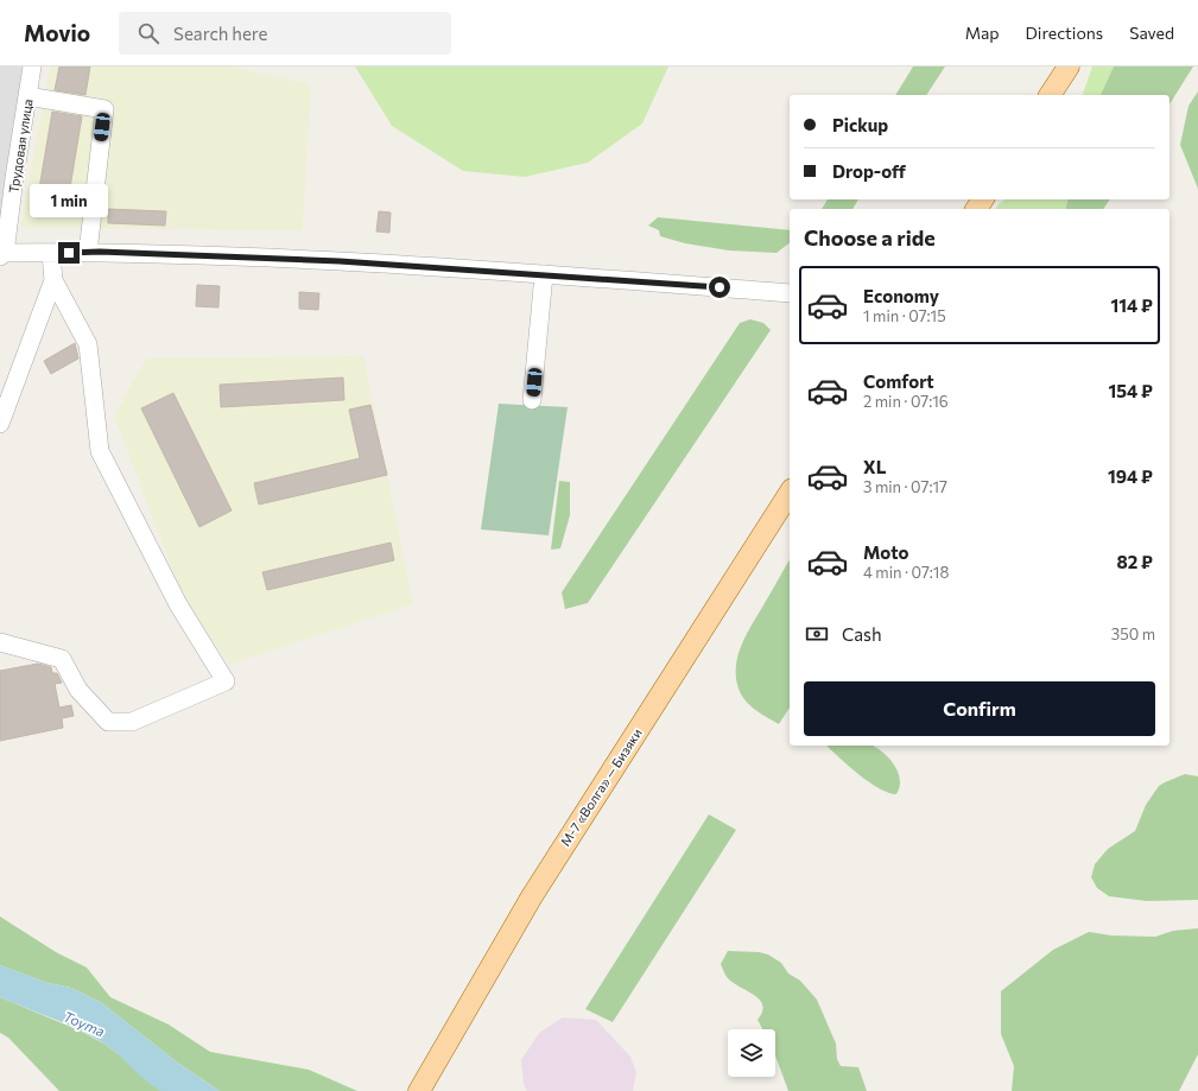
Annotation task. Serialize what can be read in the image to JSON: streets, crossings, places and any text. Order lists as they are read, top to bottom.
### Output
{
  "streets": {
    "main road": ["М-7 «Волга» — Бизяки"],
    "street": ["Трудовая улица"]
  },
  "water": ["Toyma"],
  "page": {
    "header": "Movio",
    "search": "Search here",
    "nav": ["Map", "Directions", "Saved"],
    "banner": ["Pickup", "Drop-off"],
    "bubble": "1 min",
    "heading": "Choose a ride",
    "list": [
      {
        "name": "Economy",
        "note": "1 min · 07:15",
        "value": "114 ₽"
      },
      {
        "name": "Comfort",
        "note": "2 min · 07:16",
        "value": "154 ₽"
      },
      {
        "name": "XL",
        "note": "3 min · 07:17",
        "value": "194 ₽"
      },
      {
        "name": "Moto",
        "note": "4 min · 07:18",
        "value": "82 ₽"
      }
    ],
    "pay": ["Cash", "350 m"],
    "buttons": "Confirm"
  }
}
